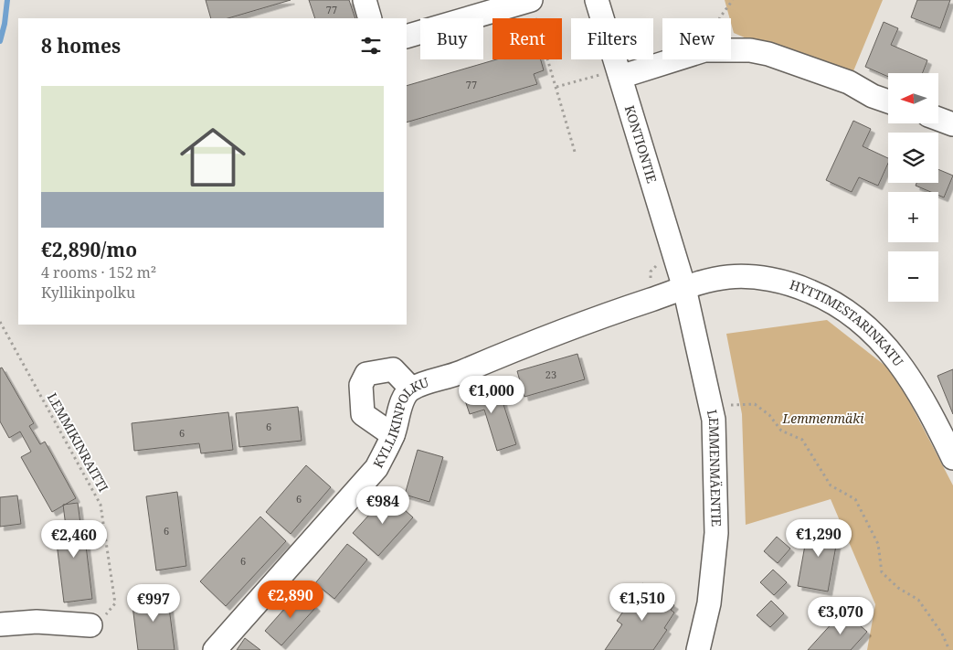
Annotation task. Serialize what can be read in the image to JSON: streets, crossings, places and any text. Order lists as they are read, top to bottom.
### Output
{
  "streets": {
    "street": [
      "KONTIONTIE",
      "HYTTIMESTARINKATU",
      "KYLLIKINPOLKU",
      "LEMMENMÄENTIE"
    ],
    "path": ["LEMMIKINRAITTI"]
  },
  "crossings": [
    ["KONTIONTIE", "HYTTIMESTARINKATU"],
    ["KONTIONTIE", "KYLLIKINPOLKU"],
    ["KONTIONTIE", "LEMMENMÄENTIE"],
    ["HYTTIMESTARINKATU", "KYLLIKINPOLKU"],
    ["HYTTIMESTARINKATU", "LEMMENMÄENTIE"],
    ["KYLLIKINPOLKU", "LEMMENMÄENTIE"]
  ],
  "parks": ["Lemmenmäki"],
  "house_numbers": [
    "77",
    "77",
    "23",
    "6",
    "6",
    "6",
    "6",
    "6"
  ],
  "north": "left",
  "page": {
    "chip": [
      "Buy",
      "Rent",
      "Filters",
      "New"
    ],
    "heading": "8 homes",
    "map_buttons": ["+", "−"],
    "list": [
      {
        "name": "€2,890/mo",
        "note": "4 rooms · 152 m² · Kyllikinpolku"
      }
    ],
    "price": [
      "€1,000",
      "€984",
      "€1,290",
      "€2,460",
      "€2,890",
      "€1,510",
      "€997",
      "€3,070"
    ]
  }
}
